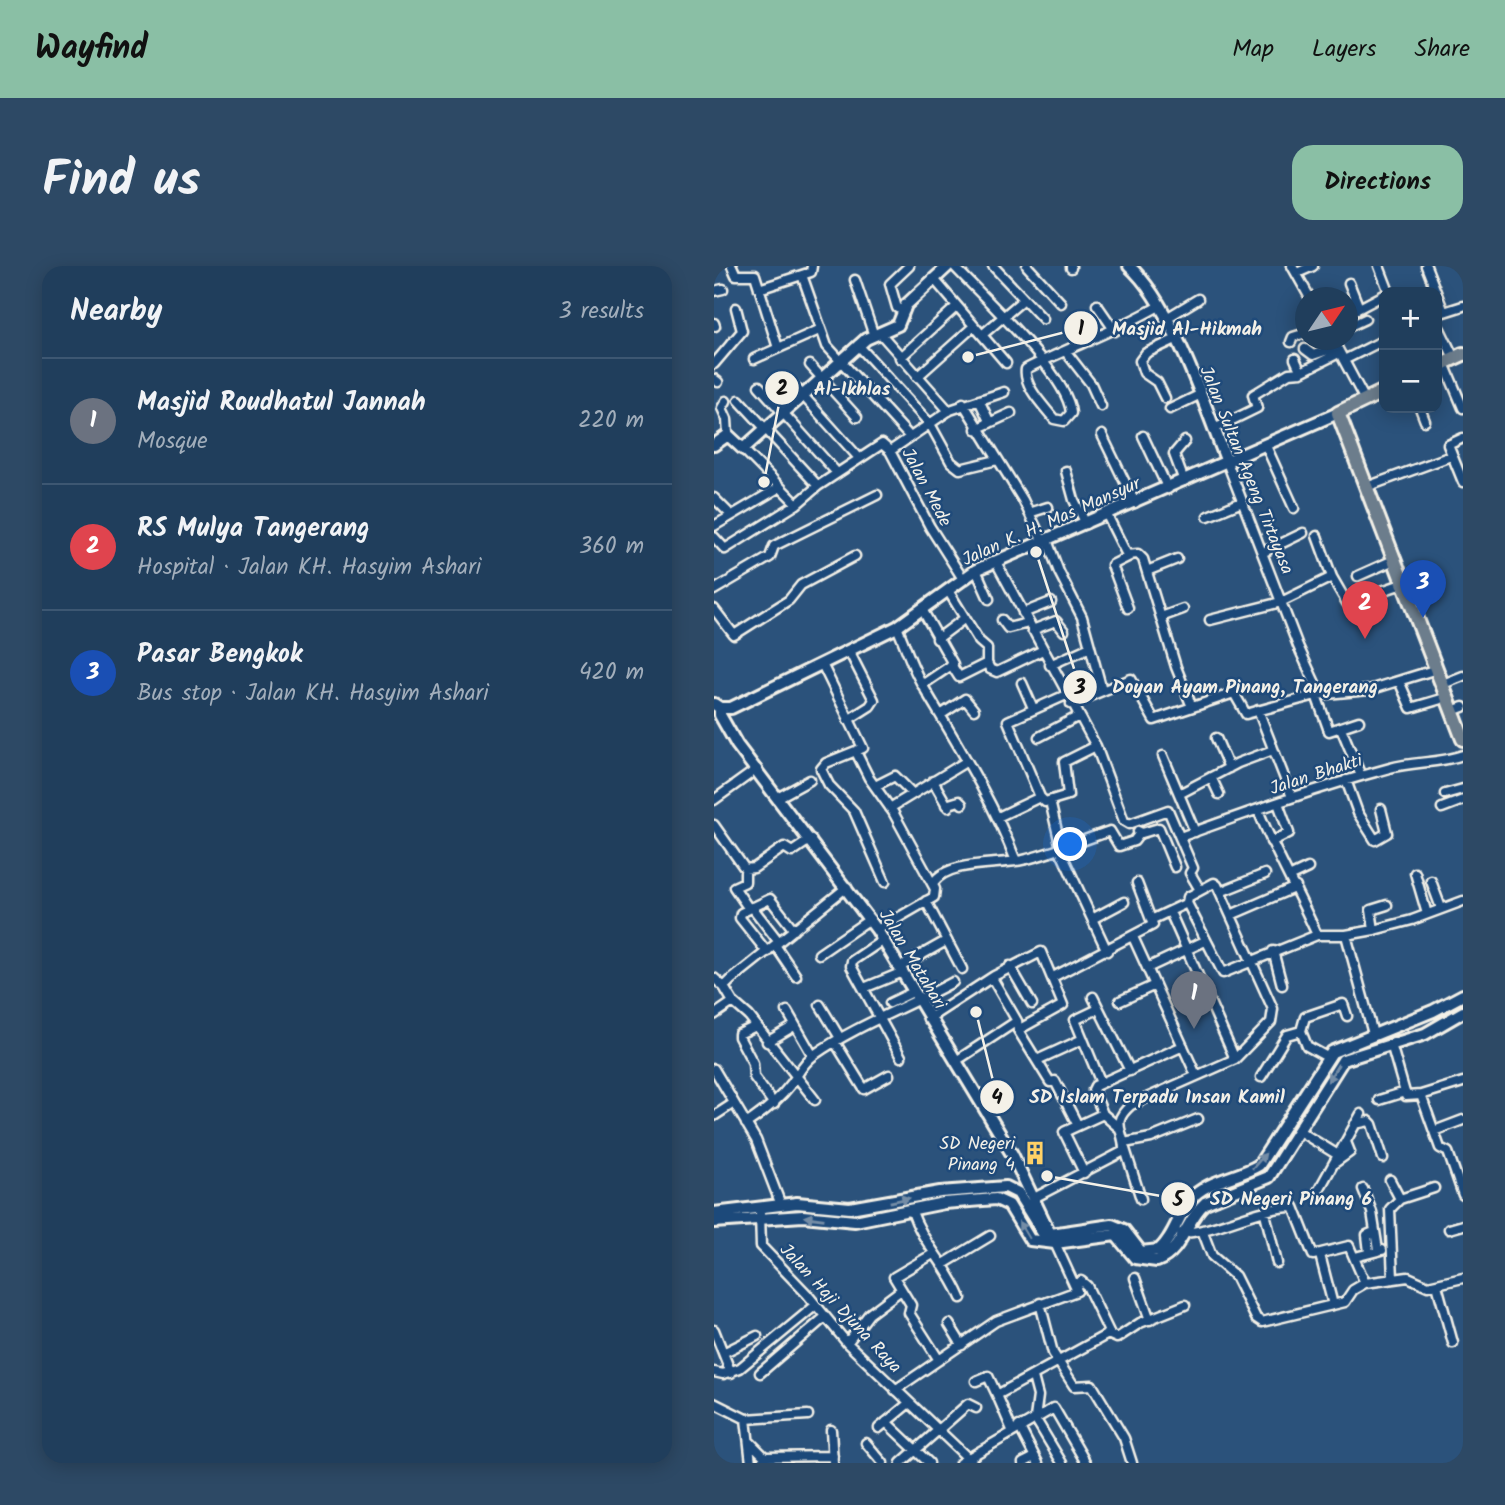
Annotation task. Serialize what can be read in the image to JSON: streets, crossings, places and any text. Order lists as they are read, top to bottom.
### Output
{
  "streets": {
    "main road": ["Jalan Sultan Ageng Tirtayasa", "Jalan K. H. Mas Mansyur", "Jalan Matahari"],
    "street": ["Jalan Mede", "Jalan Bhakti", "Jalan Haji Djuna Raya"]
  },
  "crossings": [
    ["Jalan Sultan Ageng Tirtayasa", "Jalan K. H. Mas Mansyur"],
    ["Jalan Mede", "Jalan K. H. Mas Mansyur"],
    ["Jalan K. H. Mas Mansyur", "Jalan Matahari"]
  ],
  "places": {
    "other": [
      "Masjid Al-Hikmah",
      "Al-Ikhlas",
      "Doyan Ayam Pinang, Tangerang",
      "SD Islam Terpadu Insan Kamil",
      "SD Negeri Pinang 6"
    ],
    "building": ["SD Negeri Pinang 4"]
  },
  "north": "top right",
  "page": {
    "header": "Wayfind",
    "nav": ["Map", "Layers", "Share"],
    "title": "Find us",
    "buttons": "Directions",
    "heading": ["Nearby", "3 results"],
    "map_buttons": ["+", "−"],
    "list": [
      {
        "mark": "1",
        "name": "Masjid Roudhatul Jannah",
        "note": "Mosque",
        "value": "220 m"
      },
      {
        "mark": "2",
        "name": "RS Mulya Tangerang",
        "note": "Hospital · Jalan KH. Hasyim Ashari",
        "value": "360 m"
      },
      {
        "mark": "3",
        "name": "Pasar Bengkok",
        "note": "Bus stop · Jalan KH. Hasyim Ashari",
        "value": "420 m"
      }
    ],
    "pins": ["3", "2", "1"]
  }
}
